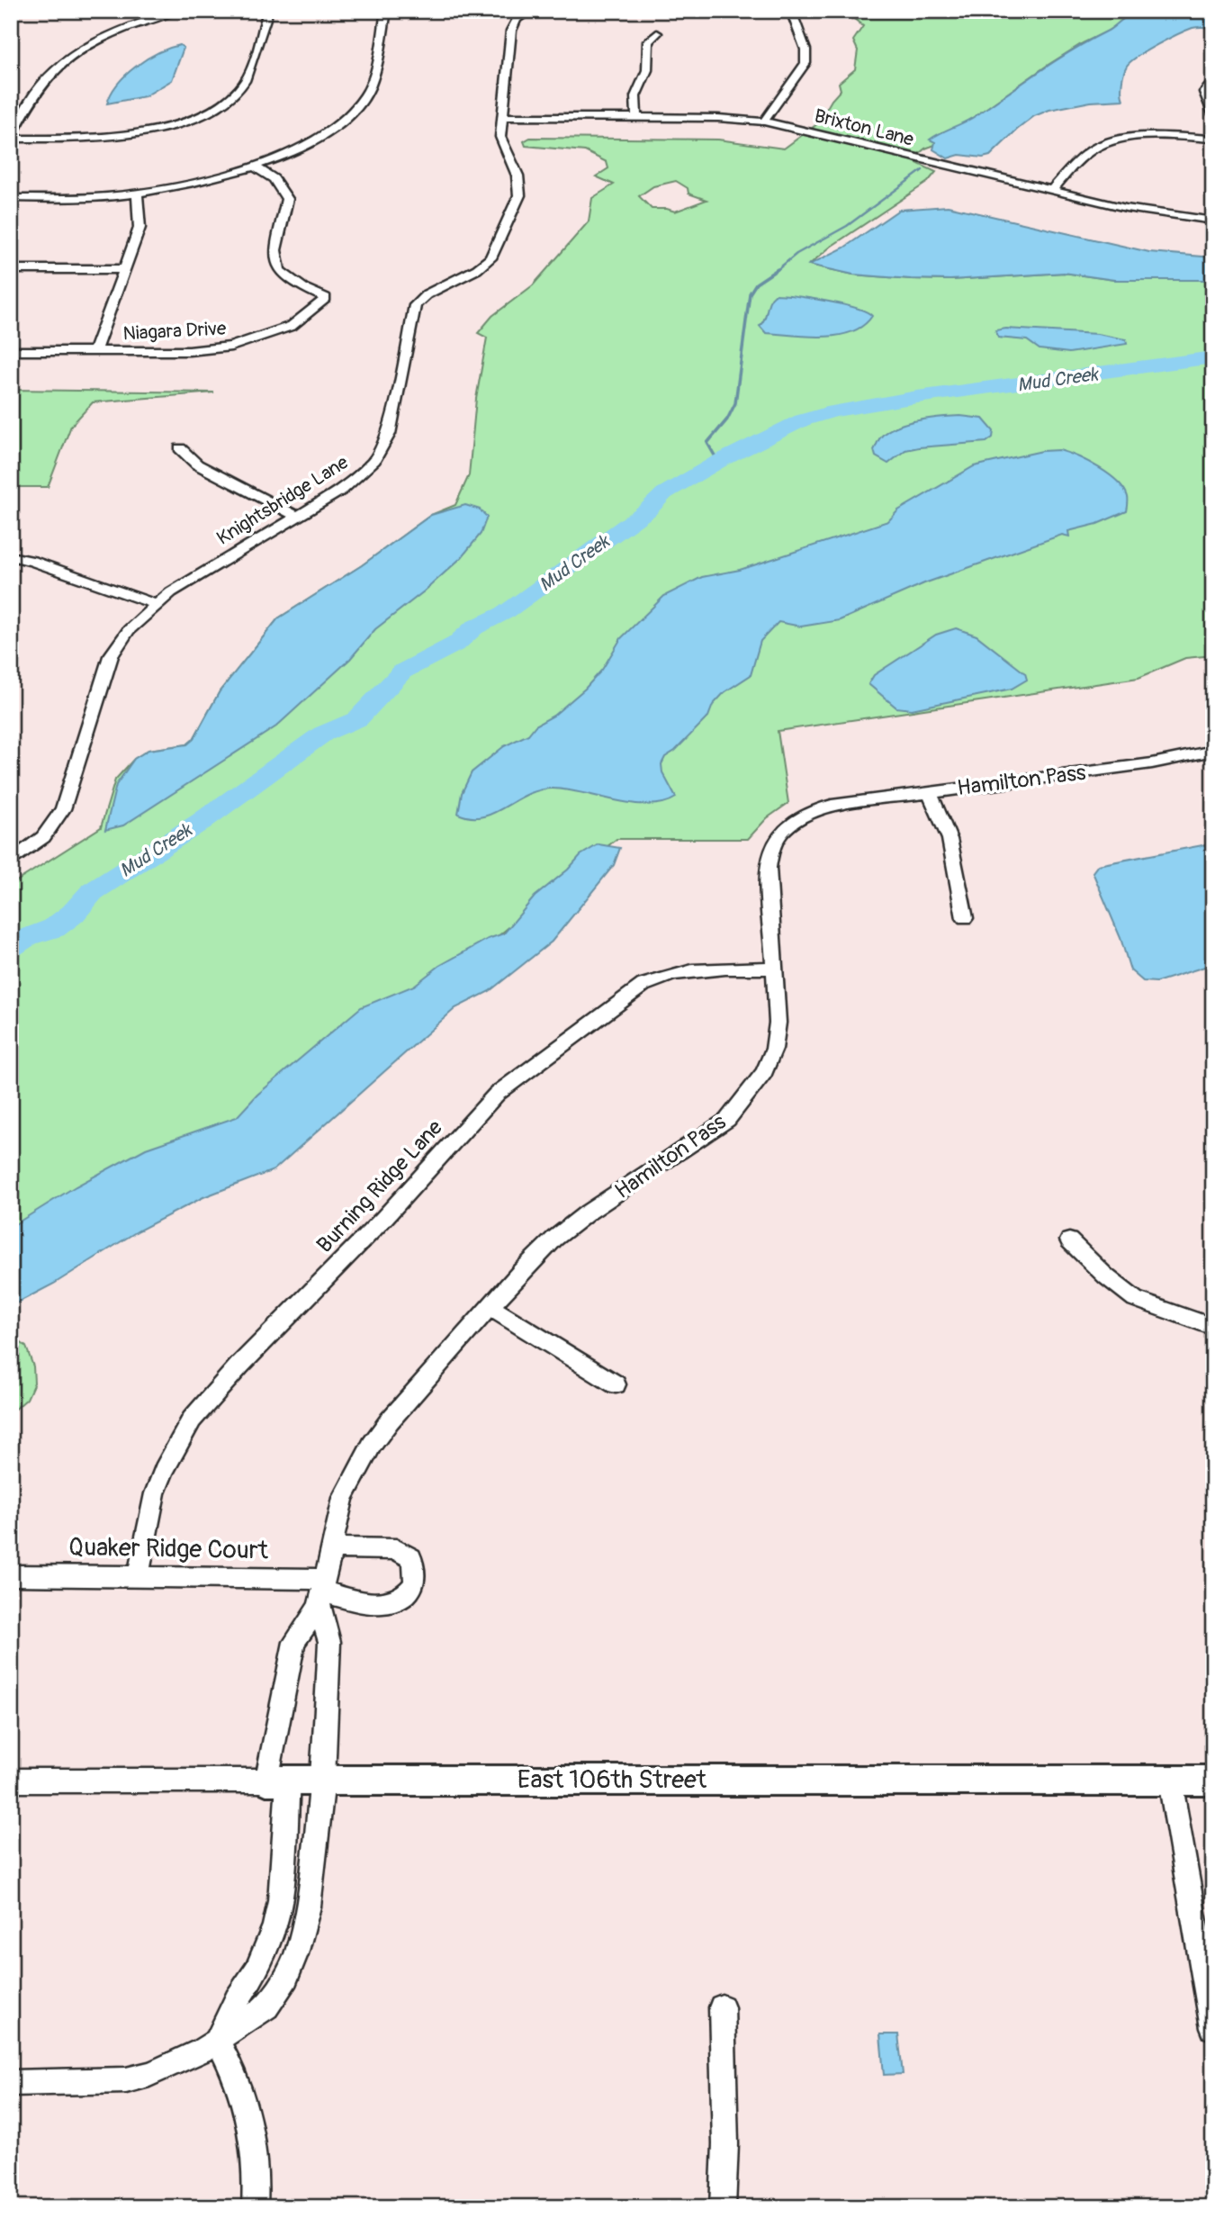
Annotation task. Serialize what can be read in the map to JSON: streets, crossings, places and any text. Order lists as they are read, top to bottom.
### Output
{
  "streets": {
    "street": [
      "Brixton Lane",
      "Niagara Drive",
      "Knightsbridge Lane",
      "Hamilton Pass",
      "Burning Ridge Lane",
      "Quaker Ridge Court",
      "East 106th Street"
    ]
  },
  "crossings": [
    ["Brixton Lane", "Knightsbridge Lane"],
    ["Hamilton Pass", "Burning Ridge Lane"],
    ["Hamilton Pass", "Quaker Ridge Court"],
    ["Hamilton Pass", "East 106th Street"],
    ["Burning Ridge Lane", "Quaker Ridge Court"]
  ],
  "water": ["Mud Creek"]
}
